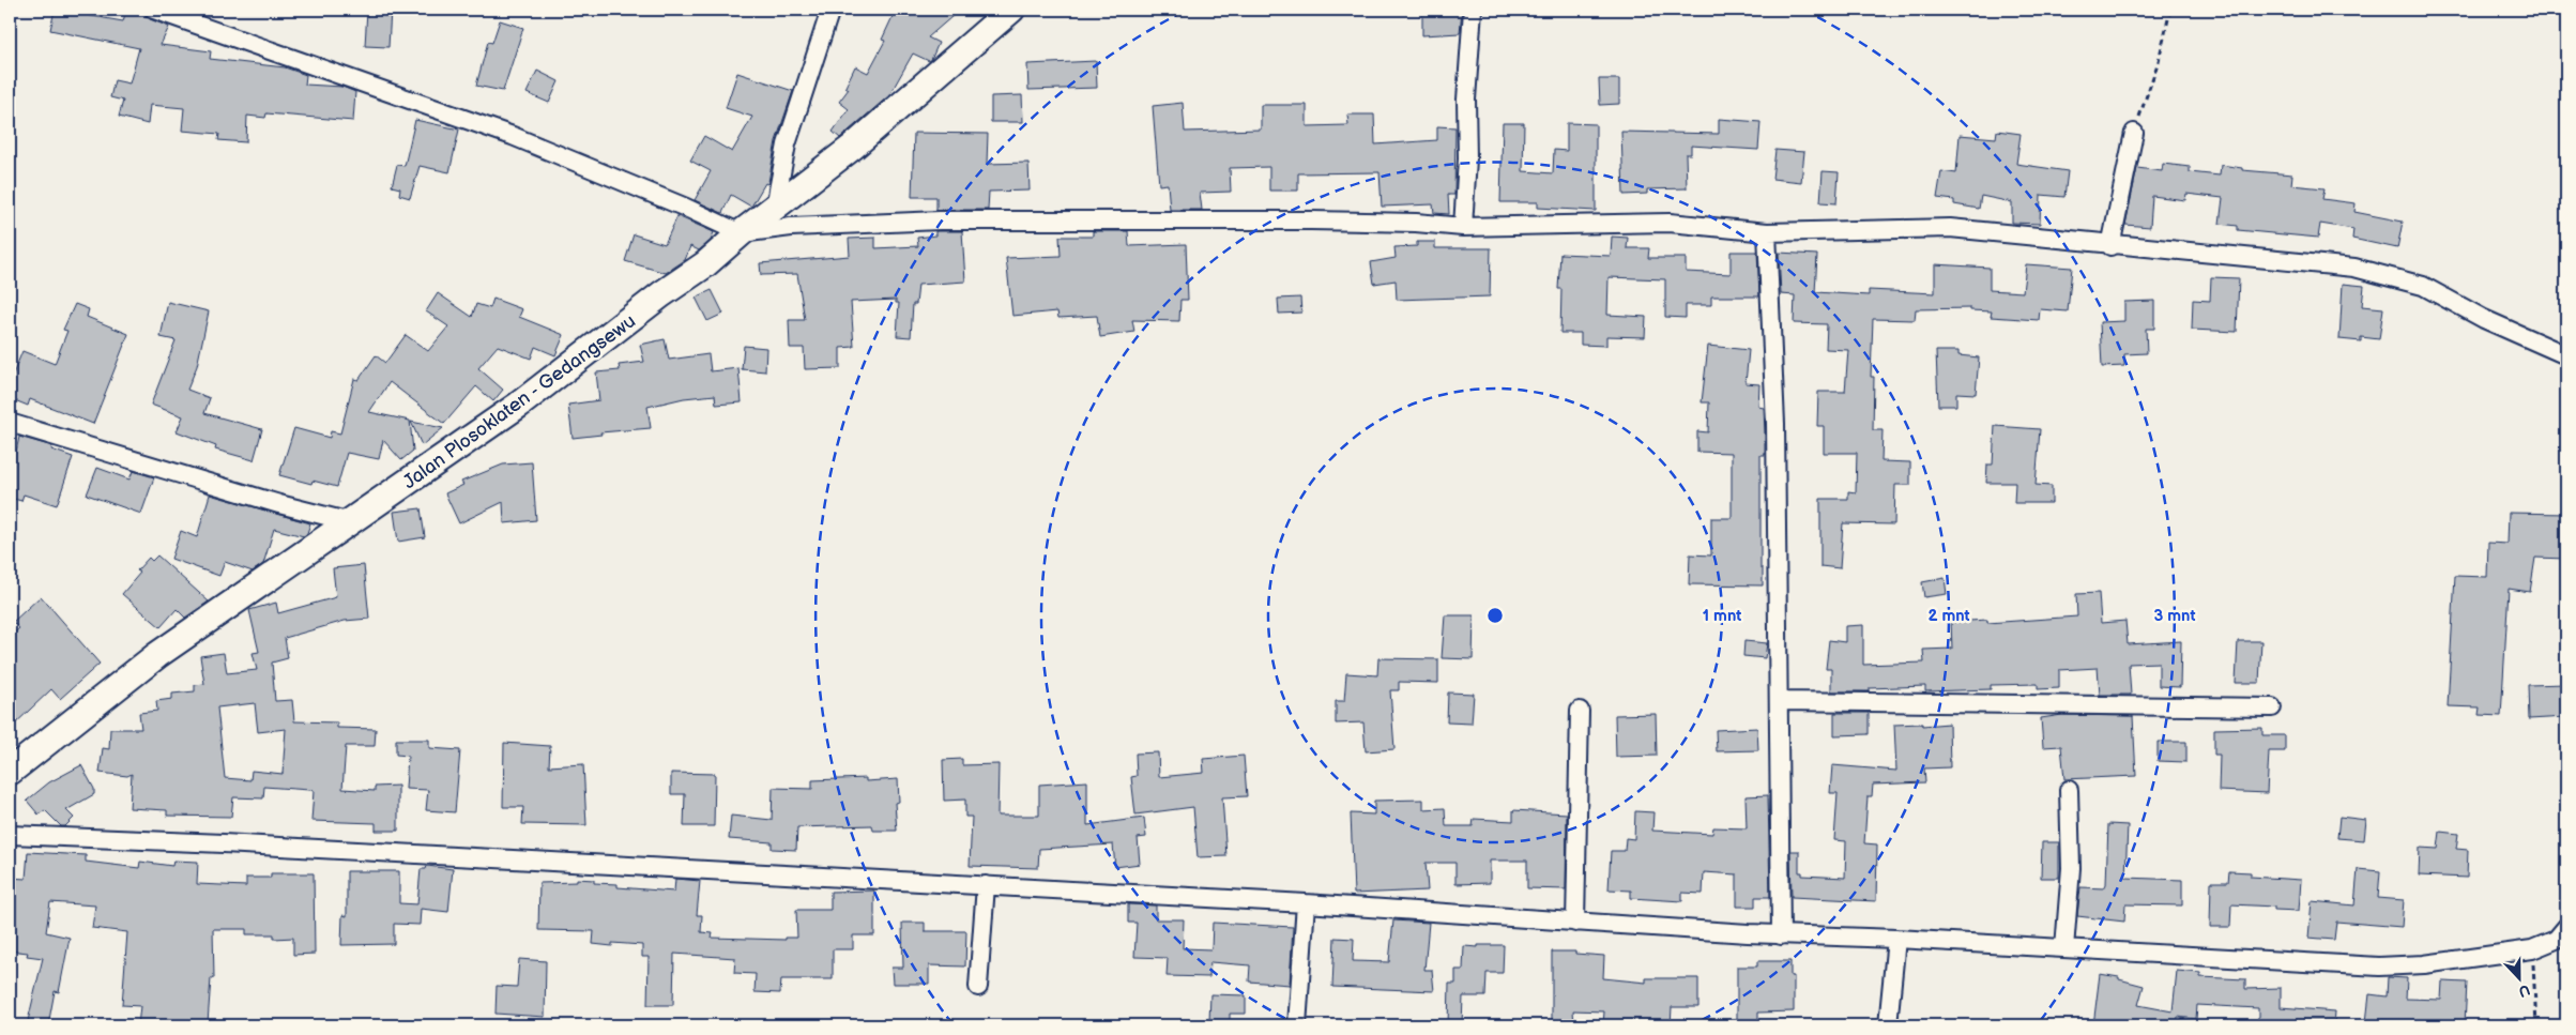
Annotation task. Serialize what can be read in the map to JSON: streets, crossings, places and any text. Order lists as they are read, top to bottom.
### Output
{
  "streets": {
    "main road": ["Jalan Plosoklaten - Gedangsewu"]
  },
  "north": "bottom",
  "rings": ["1 mnt", "2 mnt", "3 mnt"]
}
